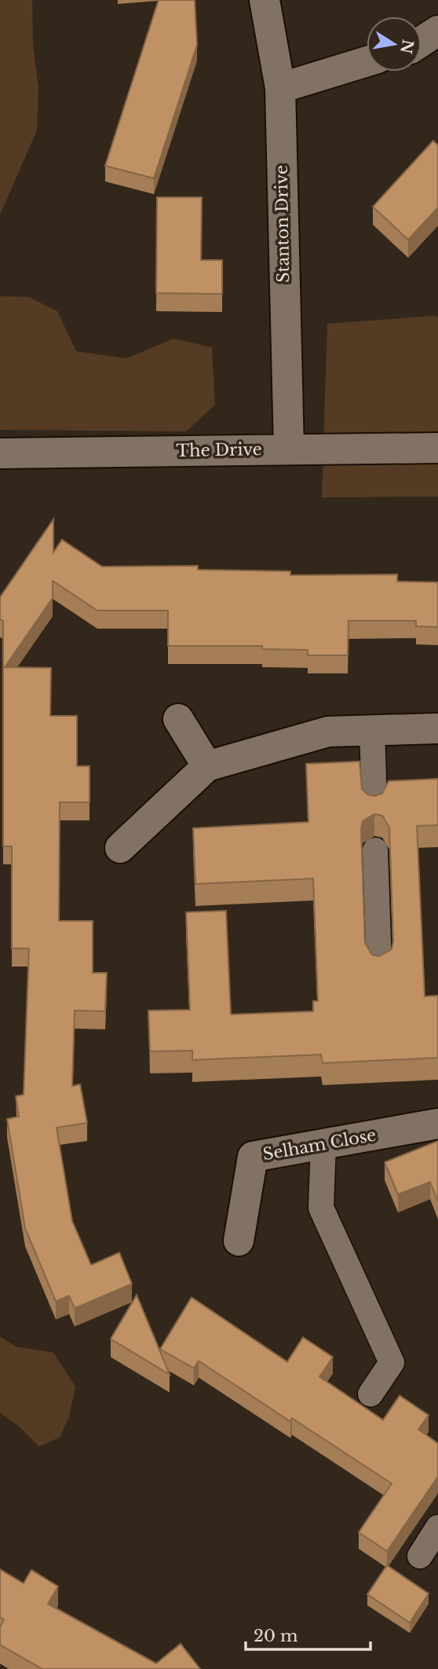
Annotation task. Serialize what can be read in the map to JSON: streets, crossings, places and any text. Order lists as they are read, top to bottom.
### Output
{
  "streets": {
    "street": ["Stanton Drive", "The Drive", "Selham Close"]
  },
  "crossings": [
    ["Stanton Drive", "The Drive"]
  ],
  "scale_bar": "20 m",
  "north": "right"
}
